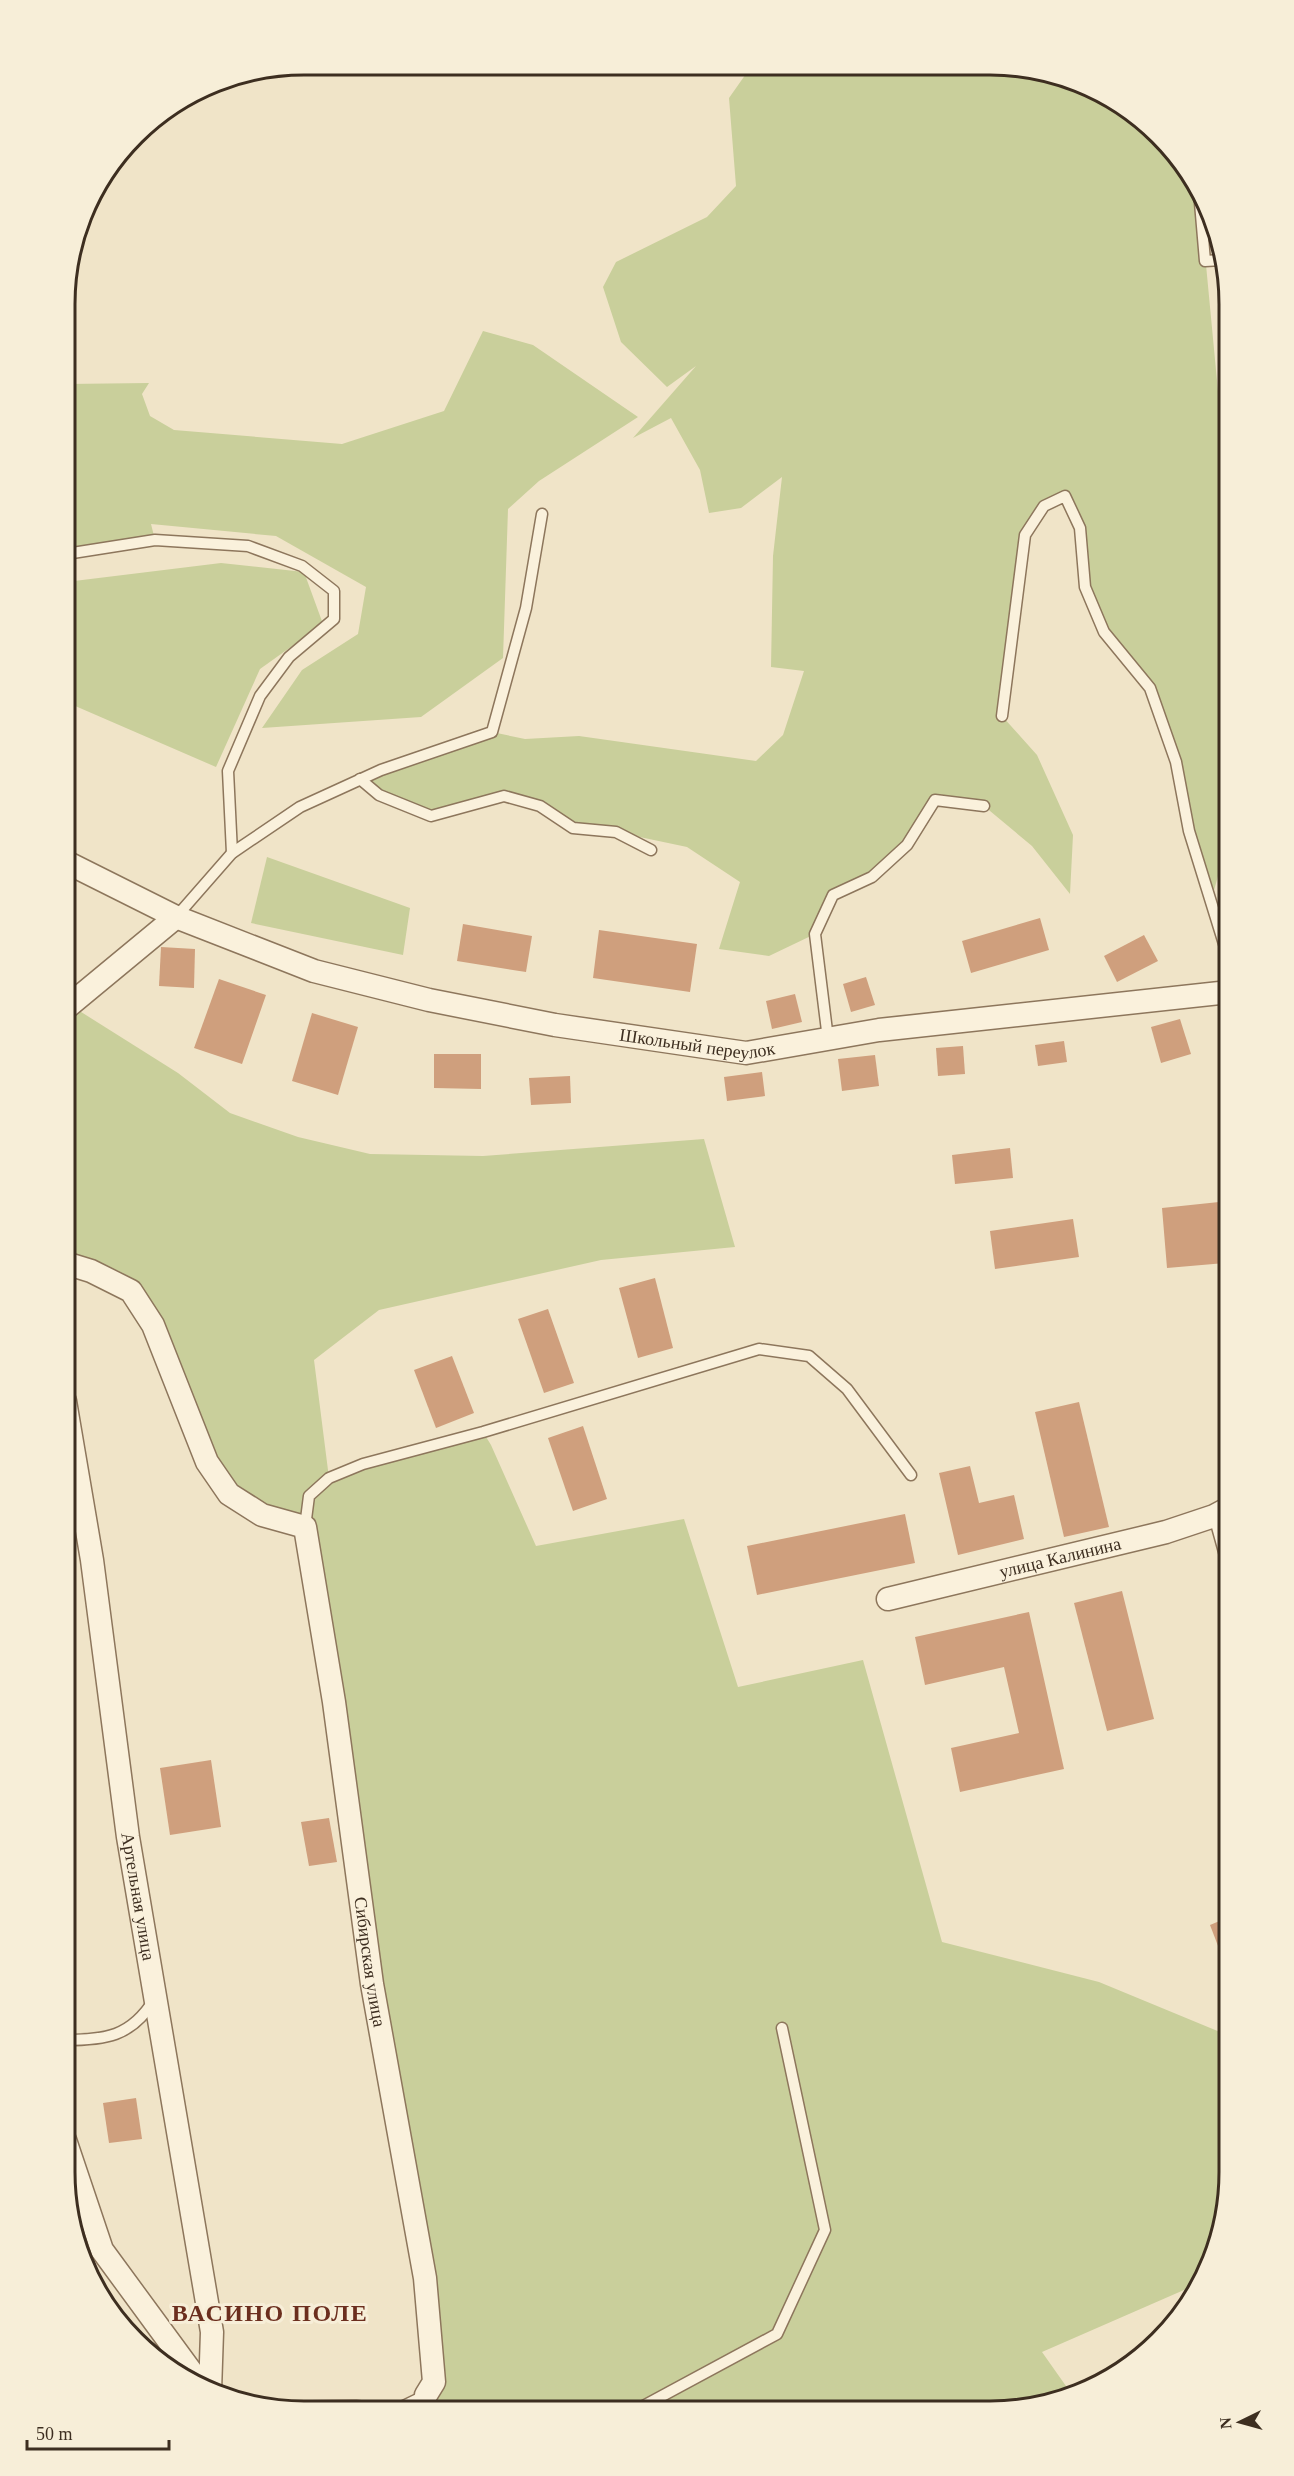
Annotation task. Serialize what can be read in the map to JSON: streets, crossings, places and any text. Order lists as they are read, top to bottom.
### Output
{
  "streets": {
    "street": [
      "Школьный переулок",
      "улица Калинина",
      "Артельная улица",
      "Сибирская улица"
    ]
  },
  "districts": ["ВАСИНО ПОЛЕ"],
  "scale_bar": "50 m",
  "north": "left"
}
